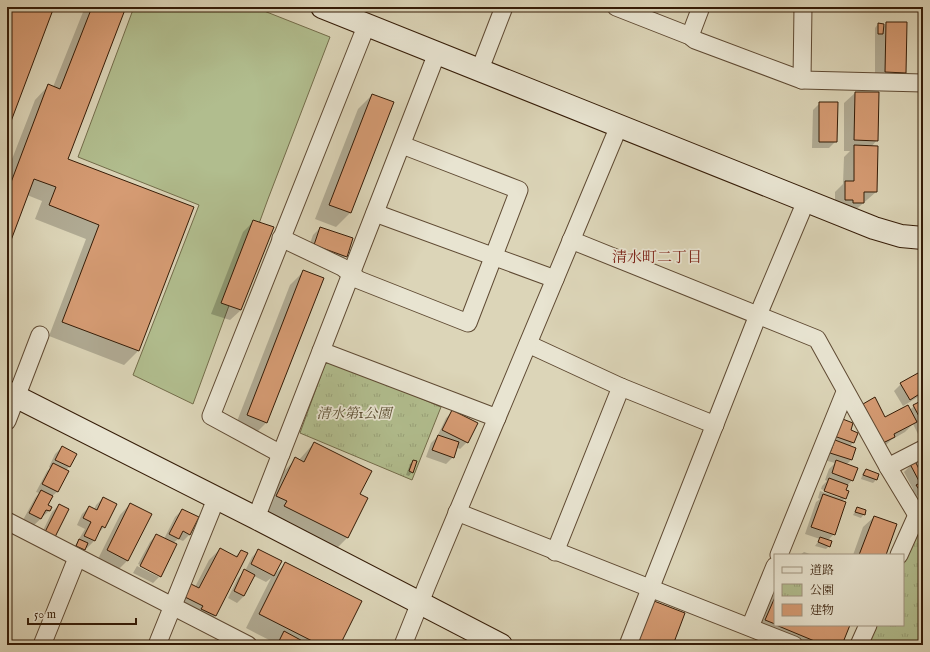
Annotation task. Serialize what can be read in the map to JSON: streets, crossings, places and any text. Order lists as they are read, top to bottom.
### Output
{
  "districts": ["清水町二丁目"],
  "parks": ["清水第1公園"],
  "legend": ["道路", "公園", "建物"],
  "scale_bar": "50 m"
}
